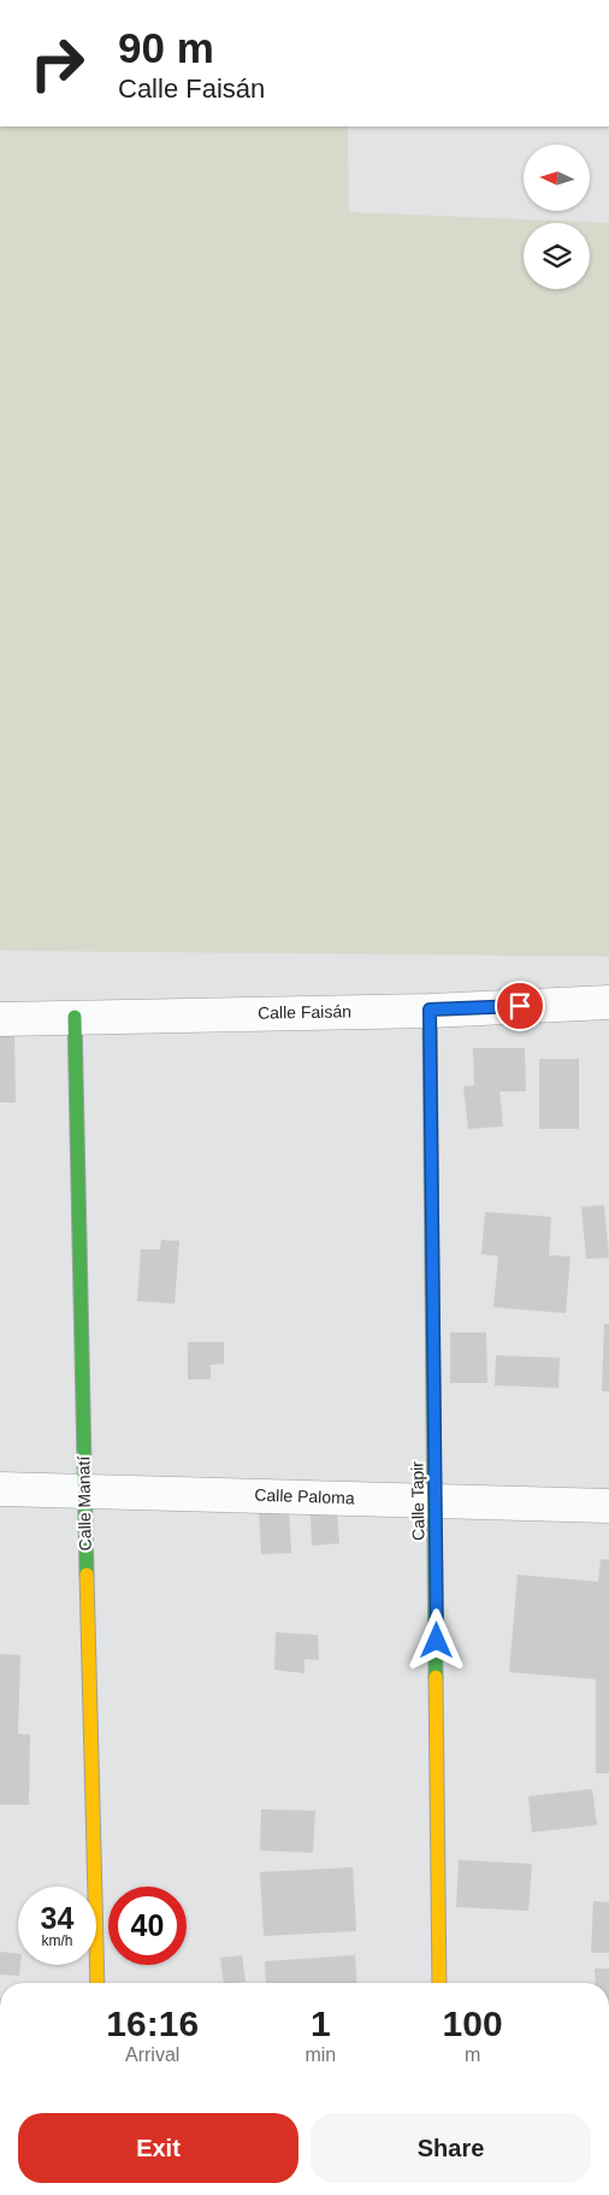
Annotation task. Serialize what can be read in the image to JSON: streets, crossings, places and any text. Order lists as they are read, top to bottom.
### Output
{
  "streets": {
    "street": [
      "Calle Faisán",
      "Calle Paloma",
      "Calle Tapir",
      "Calle Manatí"
    ]
  },
  "crossings": [
    ["Calle Faisán", "Calle Tapir"],
    ["Calle Faisán", "Calle Manatí"],
    ["Calle Paloma", "Calle Tapir"],
    ["Calle Paloma", "Calle Manatí"]
  ],
  "north": "left",
  "page": {
    "turn": ["90 m", "Calle Faisán"],
    "speed": "34 km/h",
    "limit": "40",
    "eta": [
      "16:16",
      "Arrival",
      "1",
      "min",
      "100",
      "m"
    ],
    "buttons": ["Exit", "Share"]
  }
}
